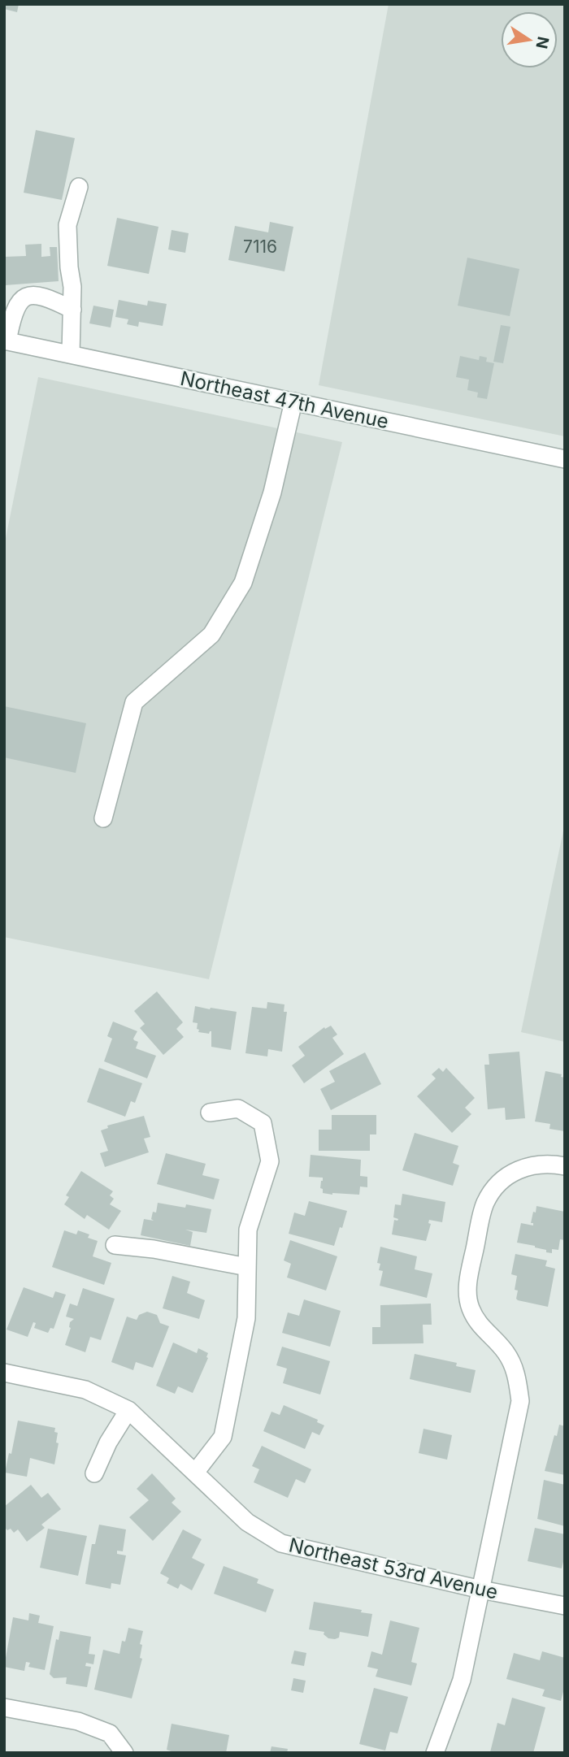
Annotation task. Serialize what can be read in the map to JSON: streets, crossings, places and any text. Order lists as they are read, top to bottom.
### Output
{
  "streets": {
    "street": ["Northeast 47th Avenue", "Northeast 53rd Avenue"]
  },
  "house_numbers": ["7116"],
  "north": "right"
}
